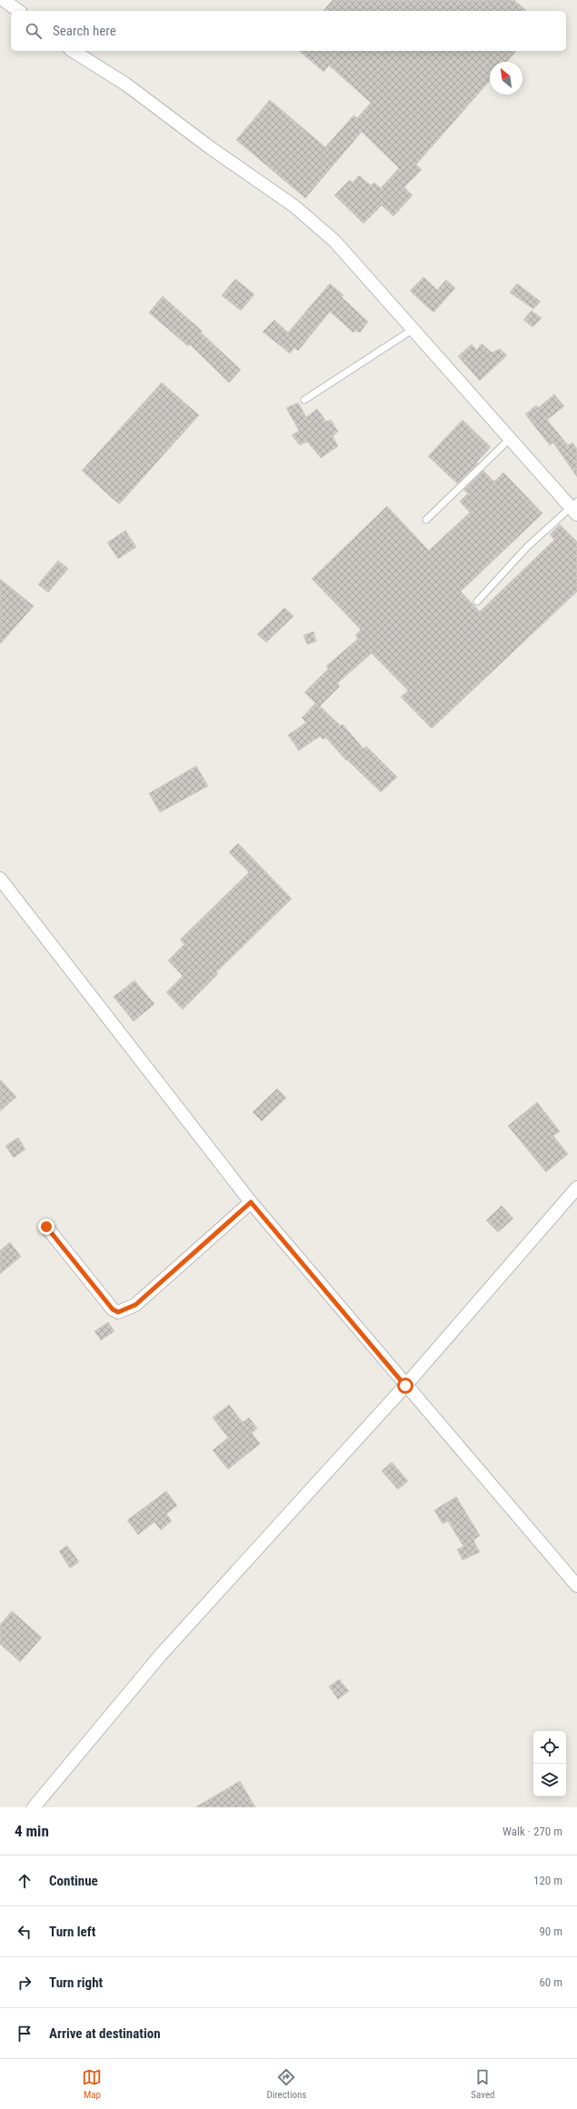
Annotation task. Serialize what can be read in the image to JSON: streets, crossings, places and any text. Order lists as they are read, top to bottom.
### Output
{
  "north": "top left",
  "page": {
    "search": "Search here",
    "heading": ["4 min", "Walk · 270 m"],
    "list": [
      ["Continue", "120 m"],
      ["Turn left", "90 m"],
      ["Turn right", "60 m"],
      "Arrive at destination"
    ],
    "nav": ["Map", "Directions", "Saved"]
  }
}
